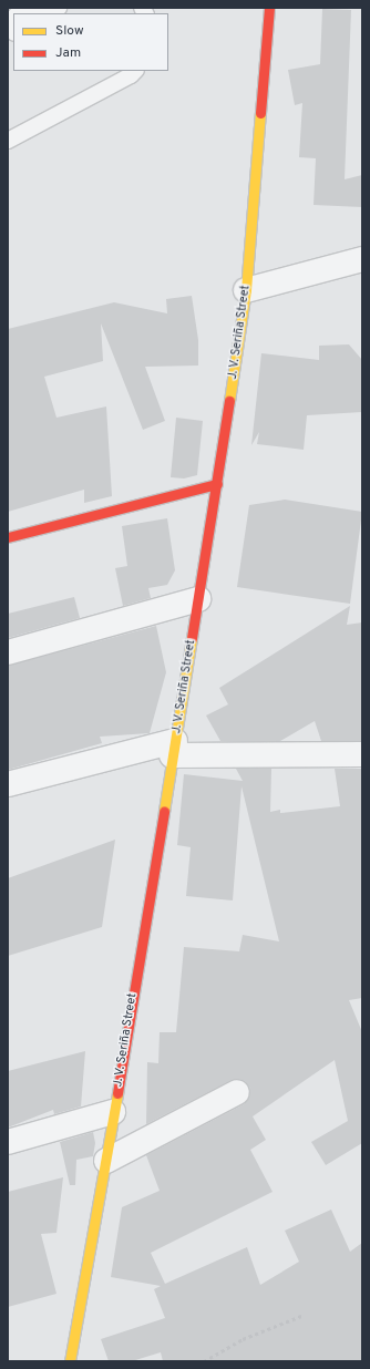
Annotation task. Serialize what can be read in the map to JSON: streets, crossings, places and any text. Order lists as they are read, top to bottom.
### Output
{
  "streets": {
    "main road": ["J. V. Seriña Street"]
  },
  "legend": ["Slow", "Jam"]
}
